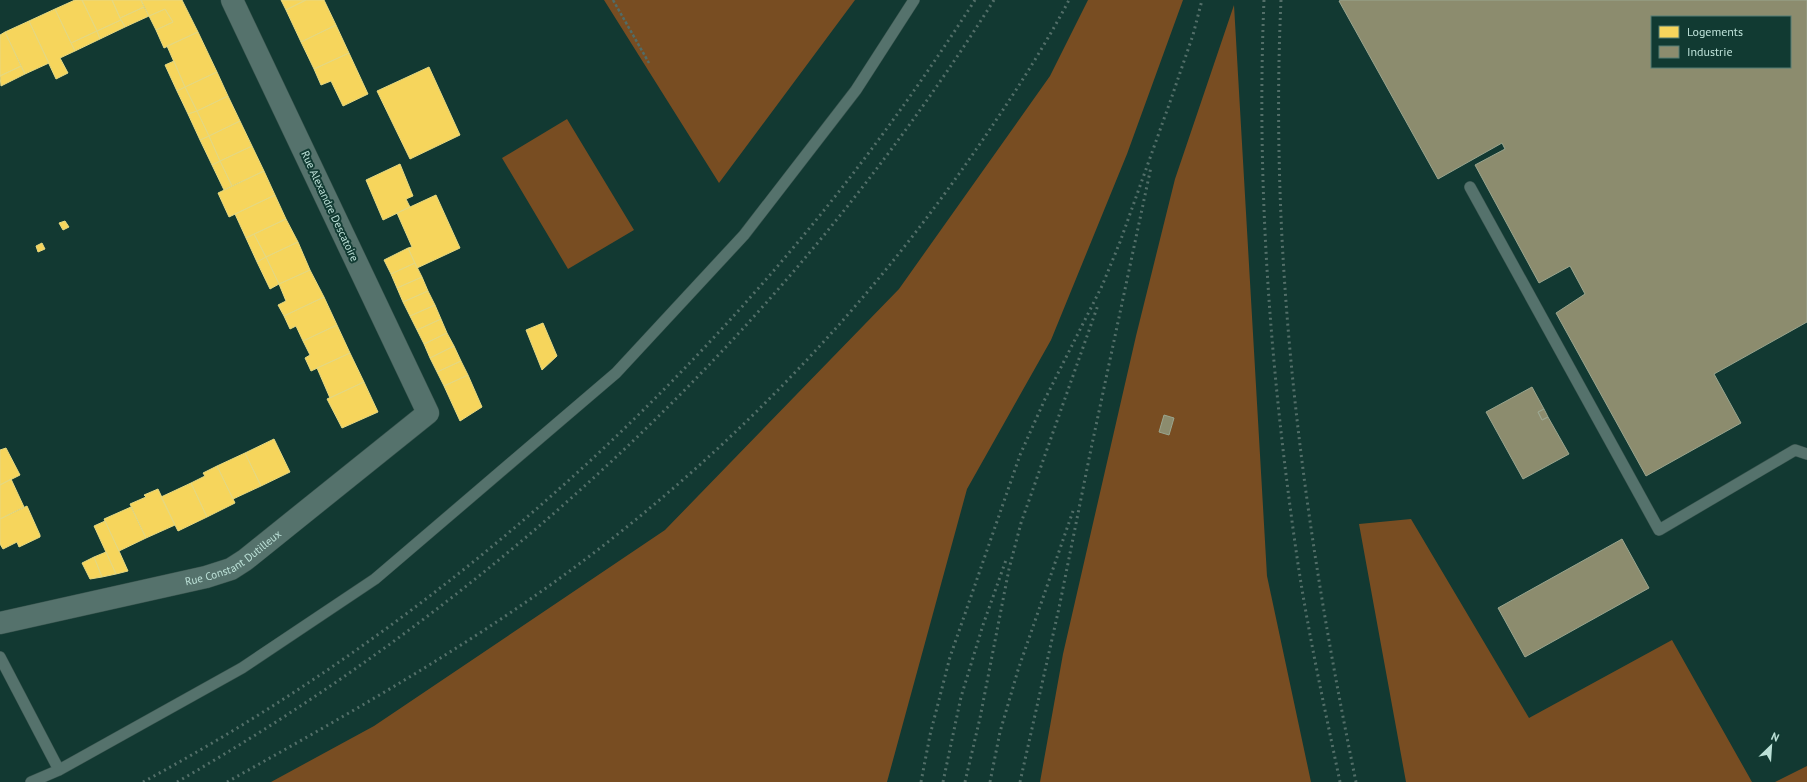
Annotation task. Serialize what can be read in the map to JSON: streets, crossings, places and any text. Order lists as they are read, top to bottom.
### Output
{
  "streets": {
    "street": ["Rue Alexandre Descatoire", "Rue Constant Dutilleux"]
  },
  "crossings": [
    ["Rue Alexandre Descatoire", "Rue Constant Dutilleux"]
  ],
  "legend": ["Logements", "Industrie"],
  "north": "top right"
}
